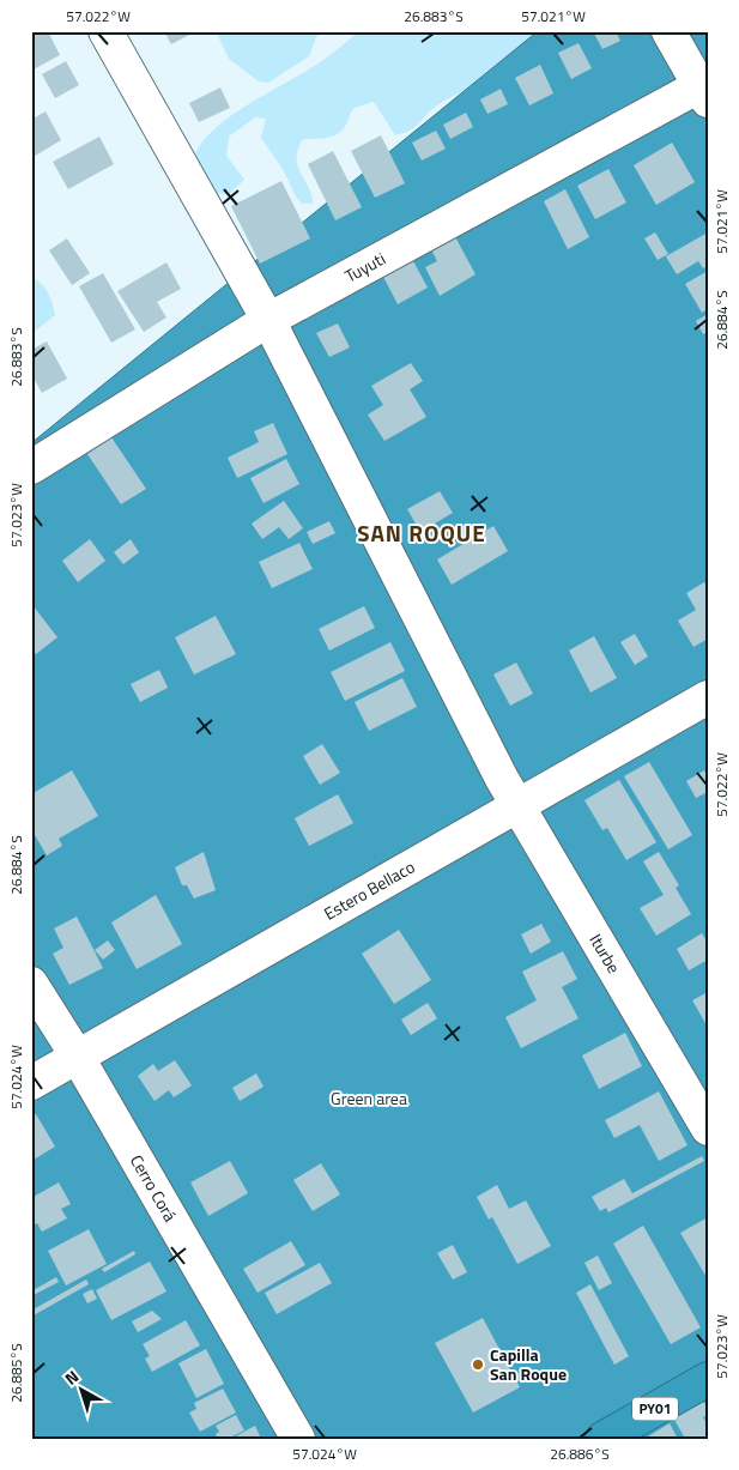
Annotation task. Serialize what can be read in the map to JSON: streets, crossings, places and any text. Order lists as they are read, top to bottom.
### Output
{
  "streets": {
    "highway": ["PY01"],
    "street": [
      "Tuyuti",
      "Estero Bellaco",
      "Iturbe",
      "Cerro Corá"
    ]
  },
  "crossings": [
    ["Tuyuti", "Iturbe"],
    ["Estero Bellaco", "Iturbe"],
    ["Estero Bellaco", "Cerro Corá"]
  ],
  "districts": ["SAN ROQUE"],
  "parks": ["Green area"],
  "places": ["Capilla San Roque"],
  "north": "top left",
  "coordinates": [
    "57.022°W",
    "26.883°S",
    "57.021°W",
    "26.884°S",
    "57.023°W",
    "57.024°W",
    "26.885°S",
    "26.886°S"
  ]
}
